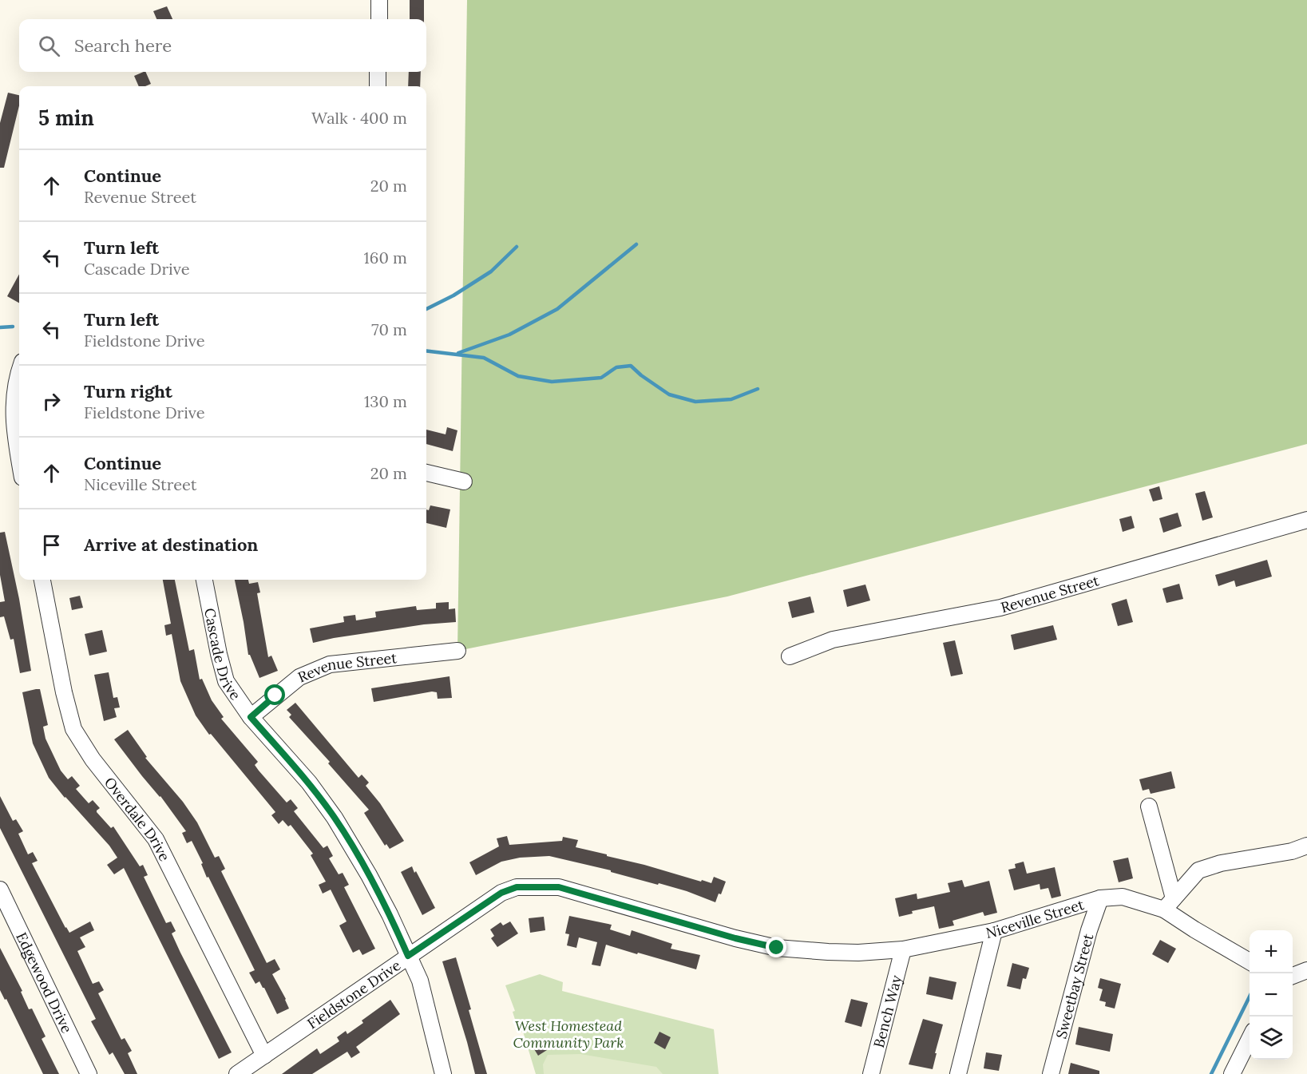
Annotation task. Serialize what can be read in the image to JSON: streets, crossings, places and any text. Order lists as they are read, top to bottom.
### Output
{
  "streets": {
    "street": [
      "Revenue Street",
      "Cascade Drive",
      "Overdale Drive",
      "Niceville Street",
      "Edgewood Drive",
      "Sweetbay Street",
      "Fieldstone Drive",
      "Bench Way"
    ]
  },
  "crossings": [
    ["Revenue Street", "Cascade Drive"],
    ["Cascade Drive", "Fieldstone Drive"],
    ["Overdale Drive", "Fieldstone Drive"],
    ["Niceville Street", "Sweetbay Street"],
    ["Niceville Street", "Fieldstone Drive"],
    ["Niceville Street", "Bench Way"]
  ],
  "parks": ["West Homestead Community Park"],
  "page": {
    "search": "Search here",
    "heading": ["5 min", "Walk · 400 m"],
    "list": [
      ["Continue", "Revenue Street", "20 m"],
      ["Turn left", "Cascade Drive", "160 m"],
      ["Turn left", "Fieldstone Drive", "70 m"],
      ["Turn right", "Fieldstone Drive", "130 m"],
      ["Continue", "Niceville Street", "20 m"],
      "Arrive at destination"
    ],
    "map_buttons": ["+", "−"]
  }
}
